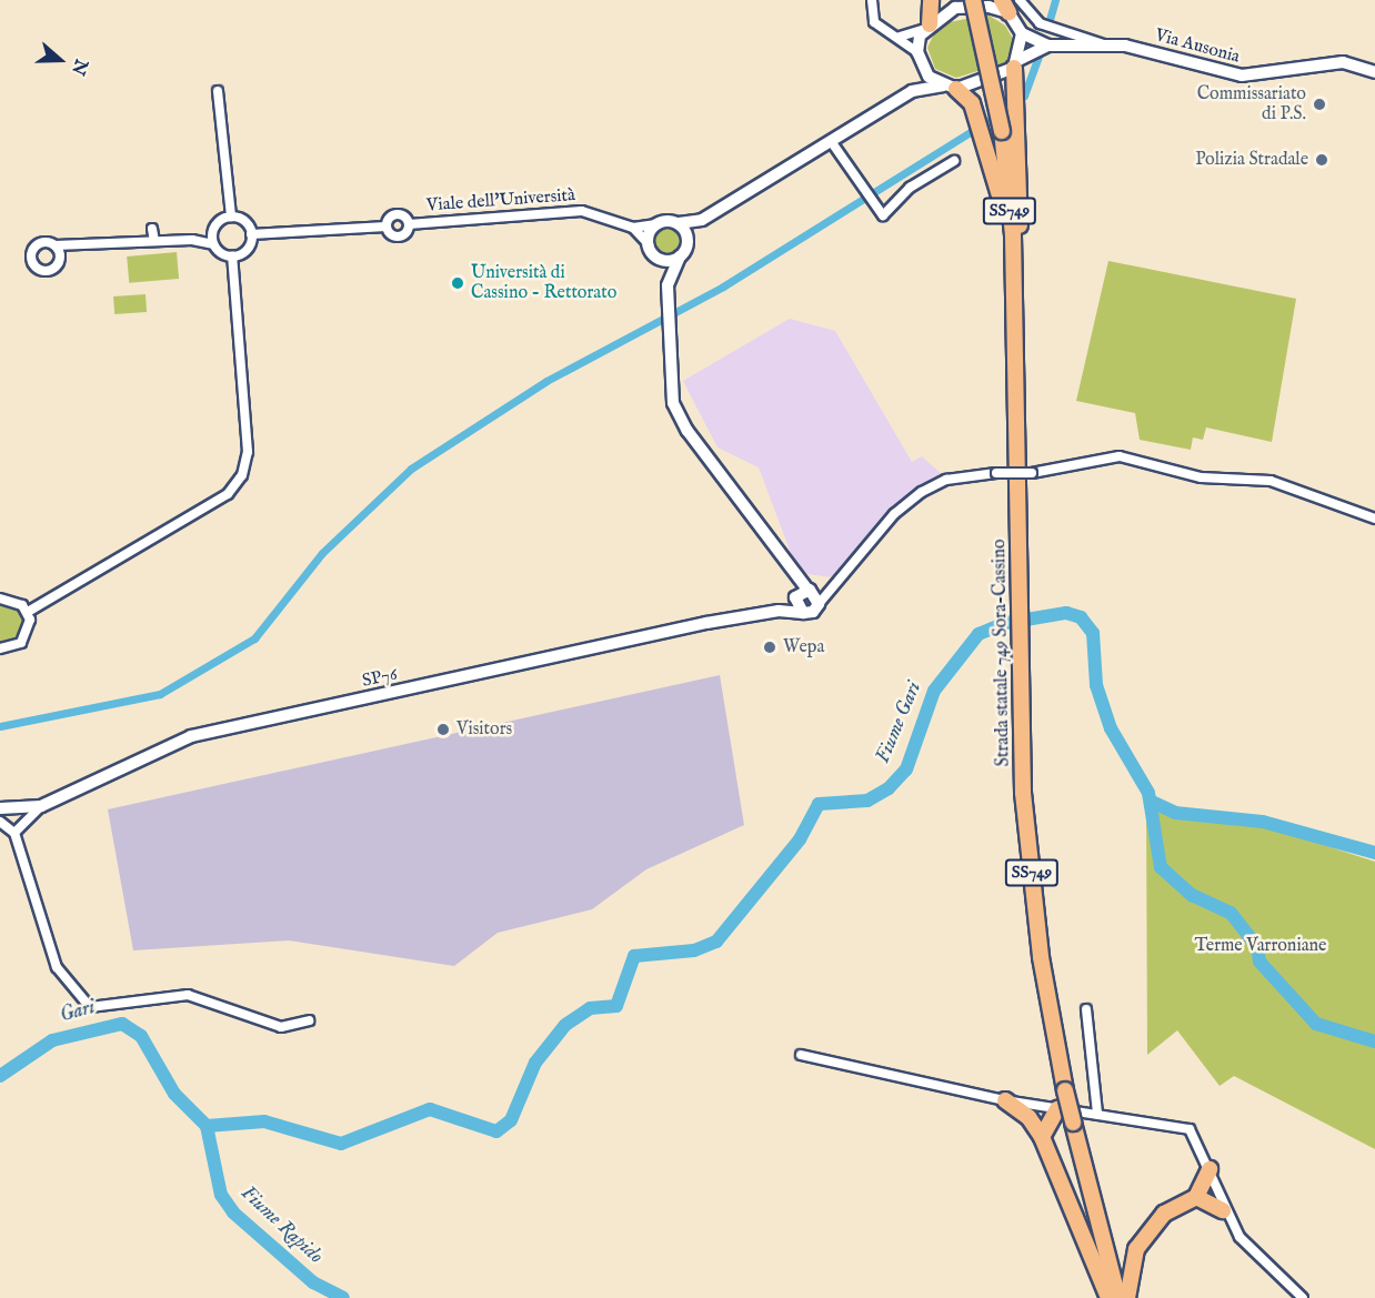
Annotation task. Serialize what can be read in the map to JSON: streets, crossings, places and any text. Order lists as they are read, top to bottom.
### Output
{
  "streets": {
    "highway": ["SS749", "Strada statale 749 Sora-Cassino"],
    "street": ["Via Ausonia", "Viale dell'Università", "SP76"]
  },
  "water": ["Fiume Gari", "Gari", "Fiume Rapido"],
  "parks": ["Terme Varroniane"],
  "places": [
    "Commissariato di P.S.",
    "Polizia Stradale",
    "Università di Cassino - Rettorato",
    "Wepa",
    "Visitors"
  ],
  "north": "right"
}
